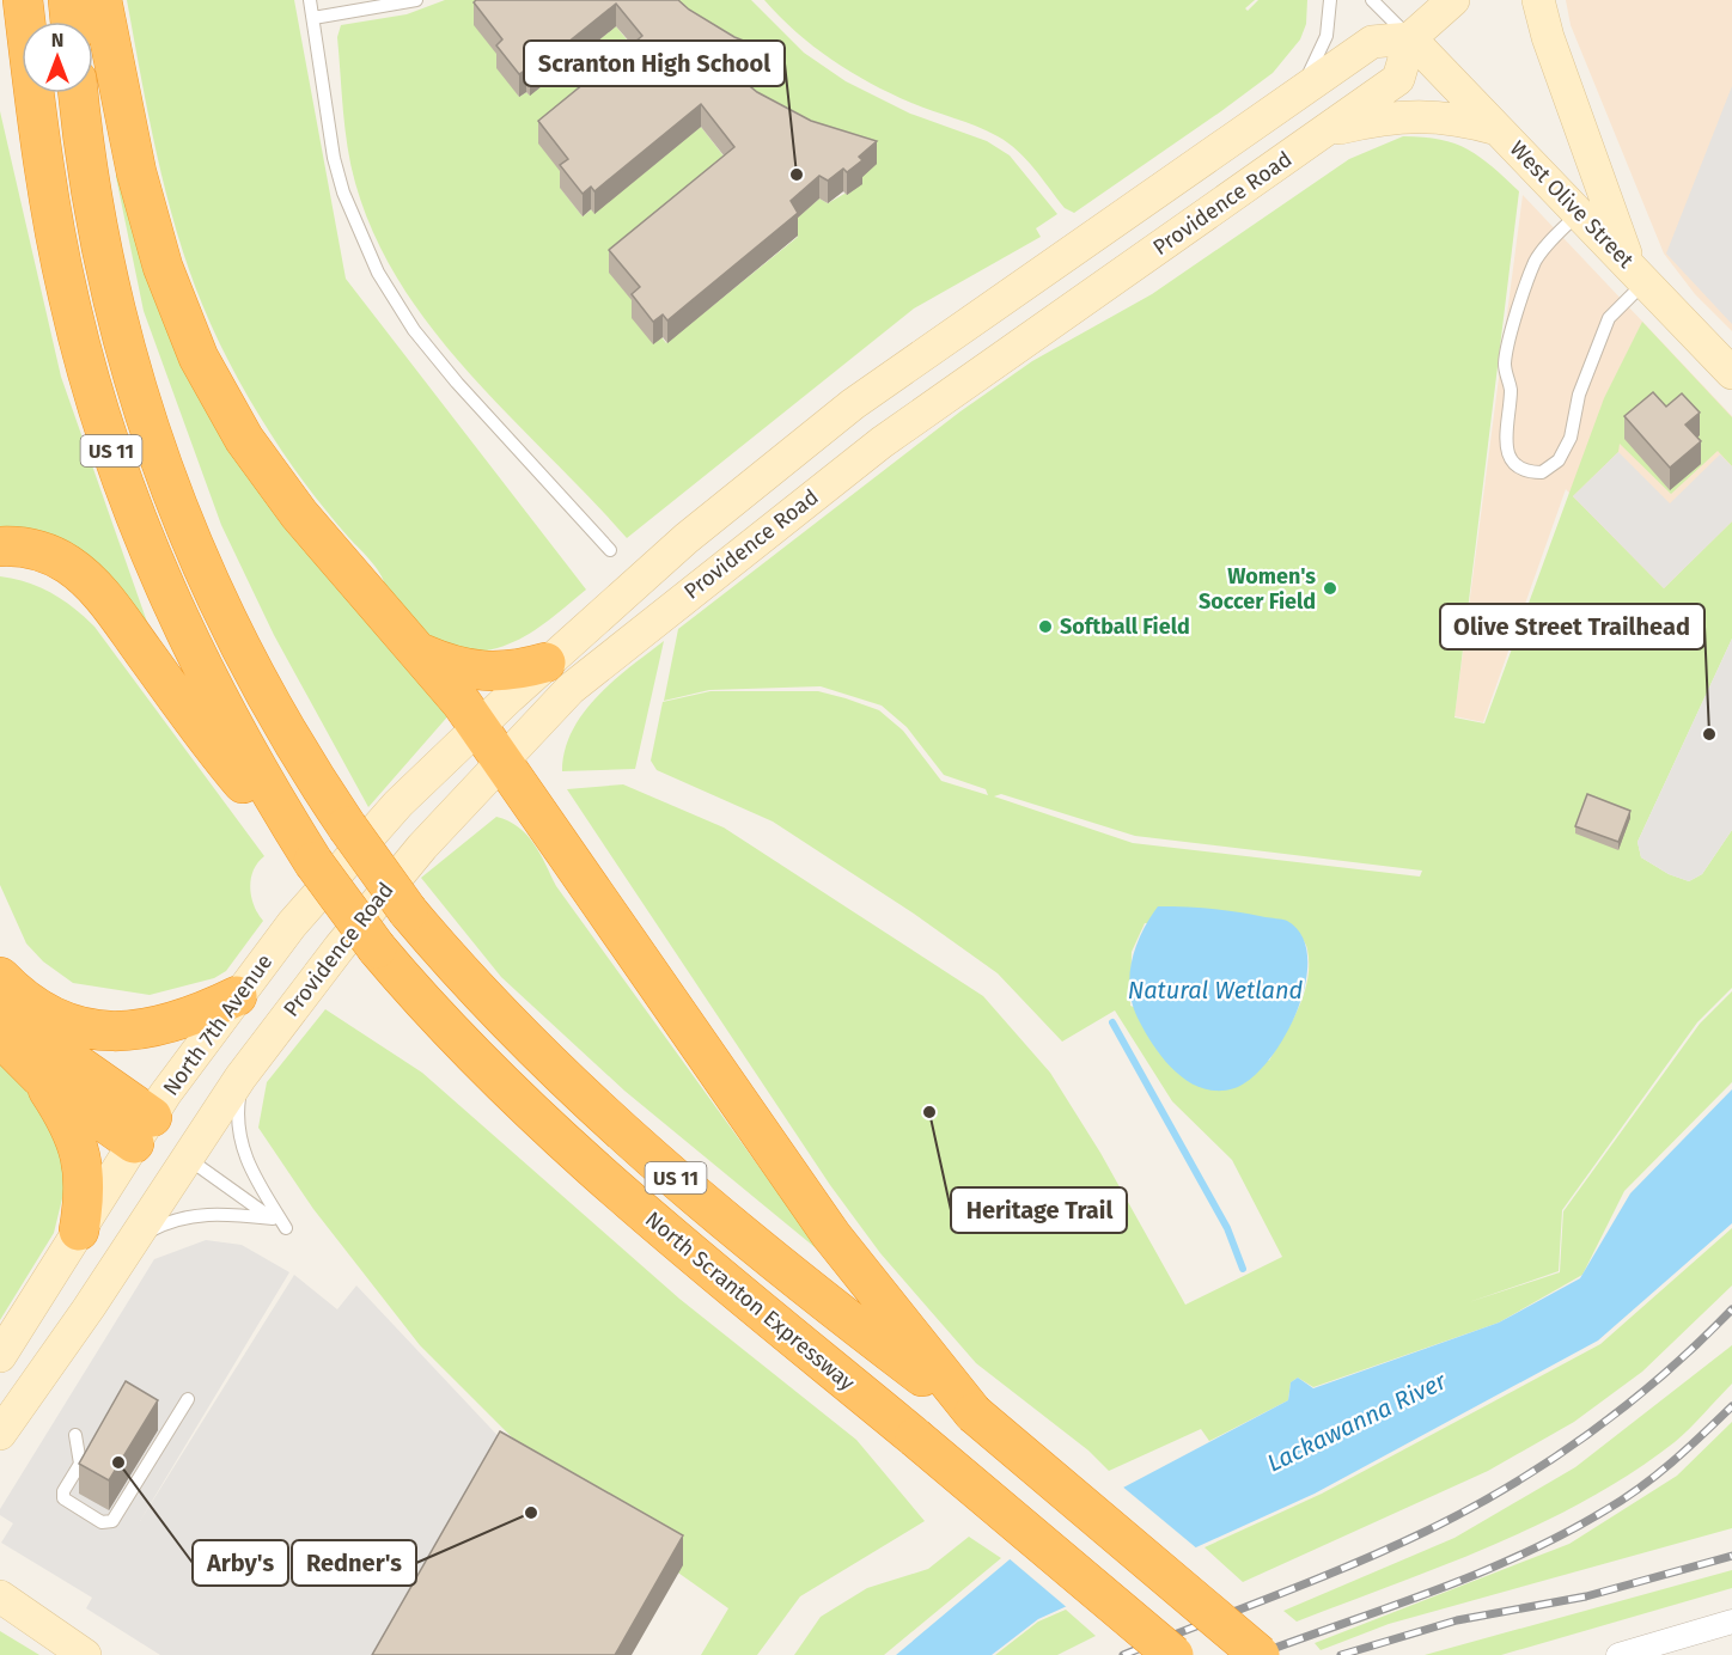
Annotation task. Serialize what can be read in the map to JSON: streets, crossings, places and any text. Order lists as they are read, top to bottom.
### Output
{
  "streets": {
    "highway": ["US 11", "North Scranton Expressway"],
    "main road": ["Providence Road", "West Olive Street", "North 7th Avenue"]
  },
  "crossings": [
    ["Providence Road", "West Olive Street"],
    ["Providence Road", "North 7th Avenue"]
  ],
  "water": ["Natural Wetland", "Lackawanna River"],
  "places": [
    "Scranton High School",
    "Women's Soccer Field",
    "Softball Field",
    "Olive Street Trailhead",
    "Heritage Trail",
    "Arby's",
    "Redner's"
  ],
  "north": "top"
}
